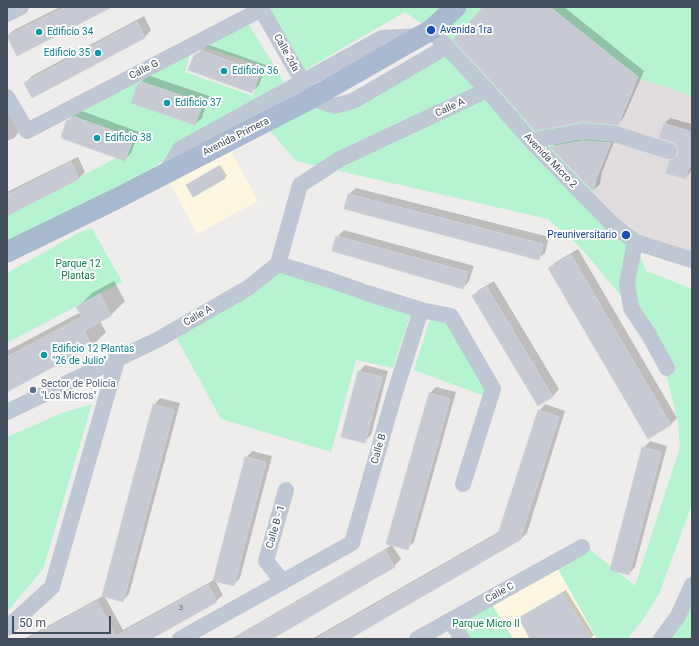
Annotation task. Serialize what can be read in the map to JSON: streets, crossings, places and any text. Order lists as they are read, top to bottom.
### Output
{
  "streets": {
    "main road": ["Avenida Primera"],
    "street": [
      "Calle 2da",
      "Calle G",
      "Calle A",
      "Avenida Micro 2",
      "Calle B",
      "Calle B - 1",
      "Calle C"
    ]
  },
  "crossings": [
    ["Calle 2da", "Calle G"],
    ["Calle 2da", "Avenida Primera"],
    ["Calle A", "Avenida Micro 2"],
    ["Avenida Primera", "Avenida Micro 2"],
    ["Calle B", "Calle B - 1"]
  ],
  "parks": ["Parque 12 Plantas", "Parque Micro II"],
  "places": [
    "Avenida 1ra",
    "Edificio 34",
    "Edificio 35",
    "Edificio 36",
    "Edificio 37",
    "Edificio 38",
    "Preuniversitario",
    "Edificio 12 Plantas \"26 de Julio\"",
    "Sector de Policía \"Los Micros\""
  ],
  "house_numbers": ["3"],
  "scale_bar": "50 m"
}
